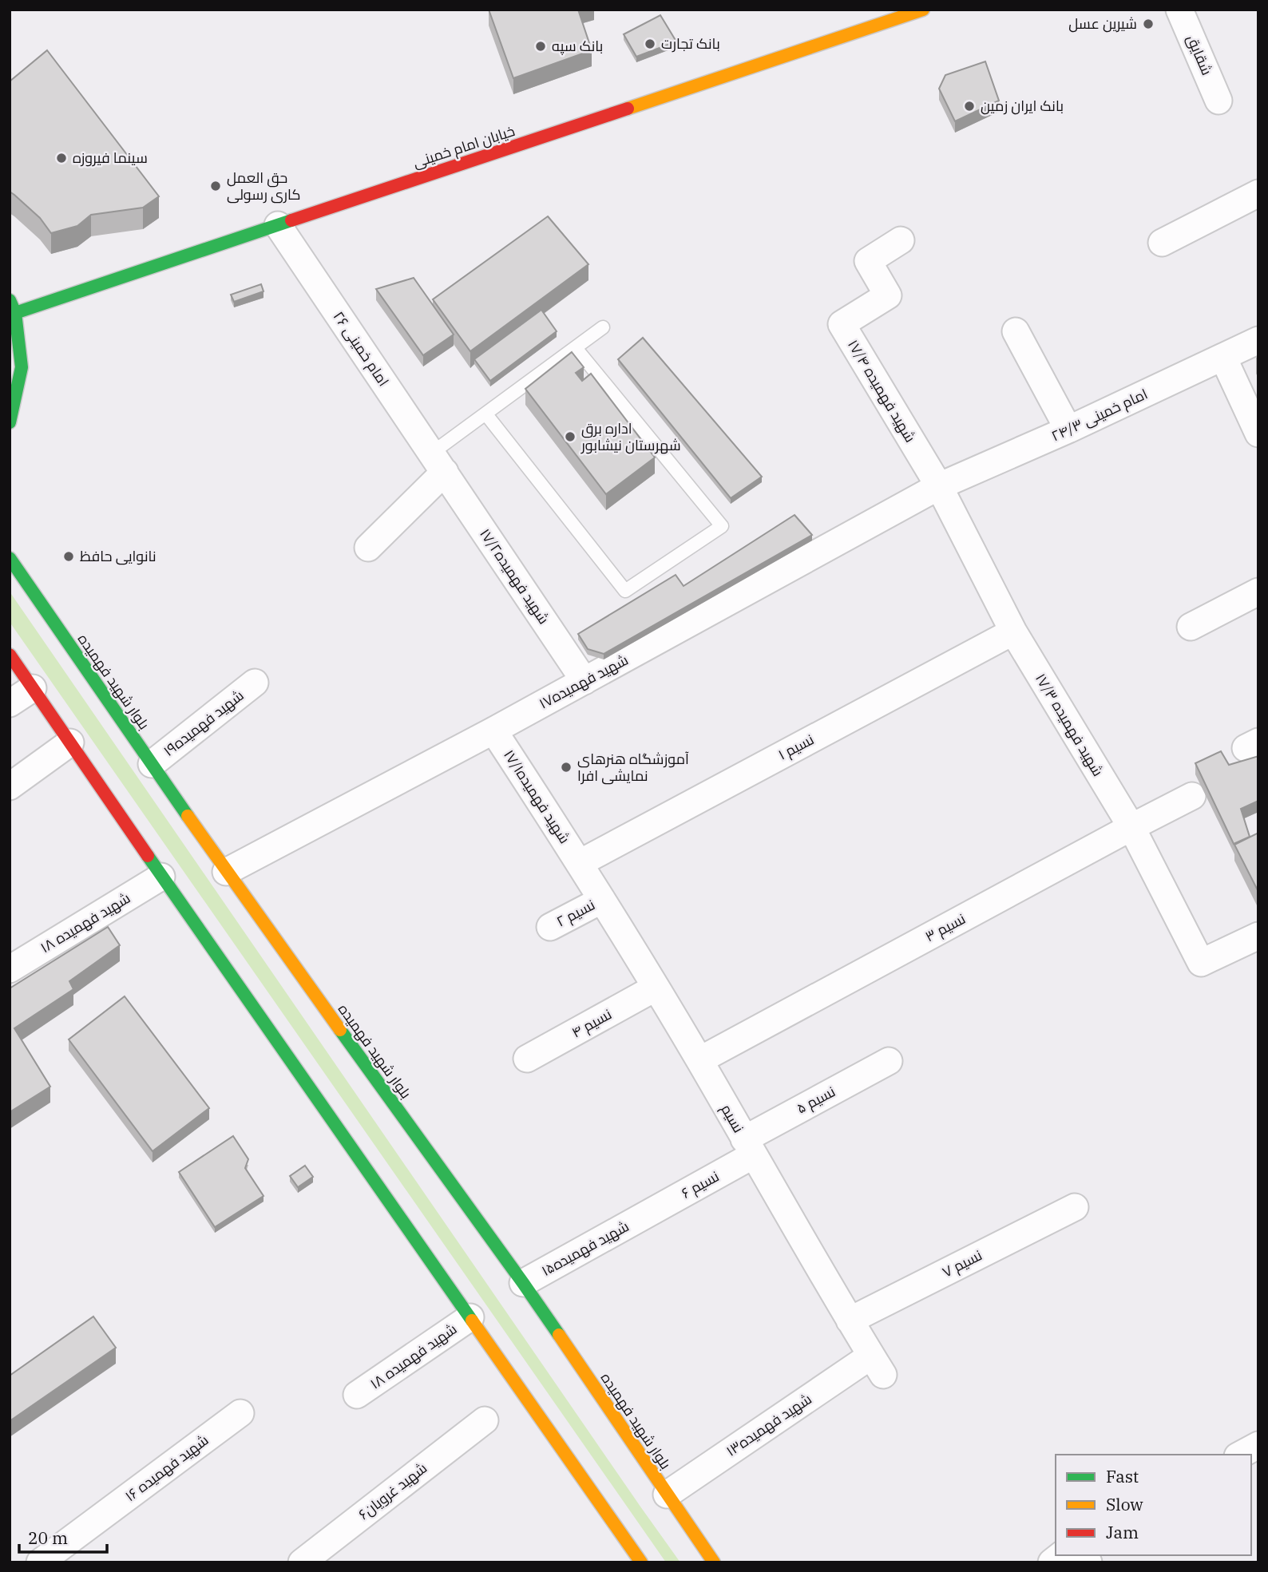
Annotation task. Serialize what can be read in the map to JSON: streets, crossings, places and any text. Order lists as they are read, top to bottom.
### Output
{
  "streets": {
    "main road": ["خیابان امام خمینی", "بلوار شهید فهمیده"],
    "street": [
      "شقایق",
      "امام خمینی ۲۶",
      "شهید فهمیده ۱۷/۴",
      "امام خمینی ۲۴/۳",
      "شهید فهمیده۱۷/۲",
      "شهید فهمیده۱۷",
      "شهید فهمیده۱۹",
      "شهید فهمیده ۱۷/۳",
      "نسیم ۱",
      "شهید فهمیده۱۷/۱",
      "نسیم ۲",
      "شهید فهمیده ۱۸",
      "نسیم ۳",
      "نسیم ۴",
      "نسیم ۵",
      "نسیم",
      "نسیم ۶",
      "شهید فهمیده۱۵",
      "نسیم ۷",
      "شهید فهمیده۱۳",
      "شهید فهمیده ۱۶",
      "شهید غرویان۶"
    ]
  },
  "crossings": [
    ["خیابان امام خمینی", "امام خمینی ۲۶"],
    ["امام خمینی ۲۶", "شهید فهمیده۱۷/۲"],
    ["شهید فهمیده ۱۷/۴", "امام خمینی ۲۴/۳"],
    ["شهید فهمیده ۱۷/۴", "شهید فهمیده۱۷"],
    ["شهید فهمیده ۱۷/۴", "شهید فهمیده ۱۷/۳"],
    ["امام خمینی ۲۴/۳", "شهید فهمیده۱۷"],
    ["امام خمینی ۲۴/۳", "شهید فهمیده ۱۷/۳"],
    ["شهید فهمیده۱۷/۲", "شهید فهمیده۱۷"],
    ["بلوار شهید فهمیده", "شهید فهمیده۱۷"],
    ["بلوار شهید فهمیده", "شهید فهمیده۱۹"],
    ["بلوار شهید فهمیده", "شهید فهمیده۱۵"],
    ["بلوار شهید فهمیده", "شهید فهمیده۱۳"],
    ["شهید فهمیده۱۷", "شهید فهمیده ۱۷/۳"],
    ["شهید فهمیده۱۷", "شهید فهمیده۱۷/۱"],
    ["شهید فهمیده ۱۷/۳", "نسیم ۱"],
    ["شهید فهمیده ۱۷/۳", "نسیم ۳"],
    ["نسیم ۱", "شهید فهمیده۱۷/۱"],
    ["نسیم ۱", "نسیم"],
    ["شهید فهمیده۱۷/۱", "نسیم"],
    ["نسیم ۲", "نسیم"],
    ["نسیم ۳", "نسیم"],
    ["نسیم ۴", "نسیم"],
    ["نسیم ۵", "نسیم"],
    ["نسیم ۵", "نسیم ۶"],
    ["نسیم", "نسیم ۶"],
    ["نسیم", "نسیم ۷"],
    ["نسیم", "شهید فهمیده۱۳"],
    ["نسیم ۶", "شهید فهمیده۱۵"]
  ],
  "places": [
    "شیرین عسل",
    "بانک تجارت",
    "بانک سپه",
    "بانک ایران زمین",
    "سینما فیروزه",
    "حق العمل کاری رسولی",
    "اداره برق شهرستان نیشابور",
    "نانوایی حافظ",
    "آموزشگاه هنرهای نمایشی افرا"
  ],
  "legend": ["Fast", "Slow", "Jam"],
  "scale_bar": "20 m"
}
